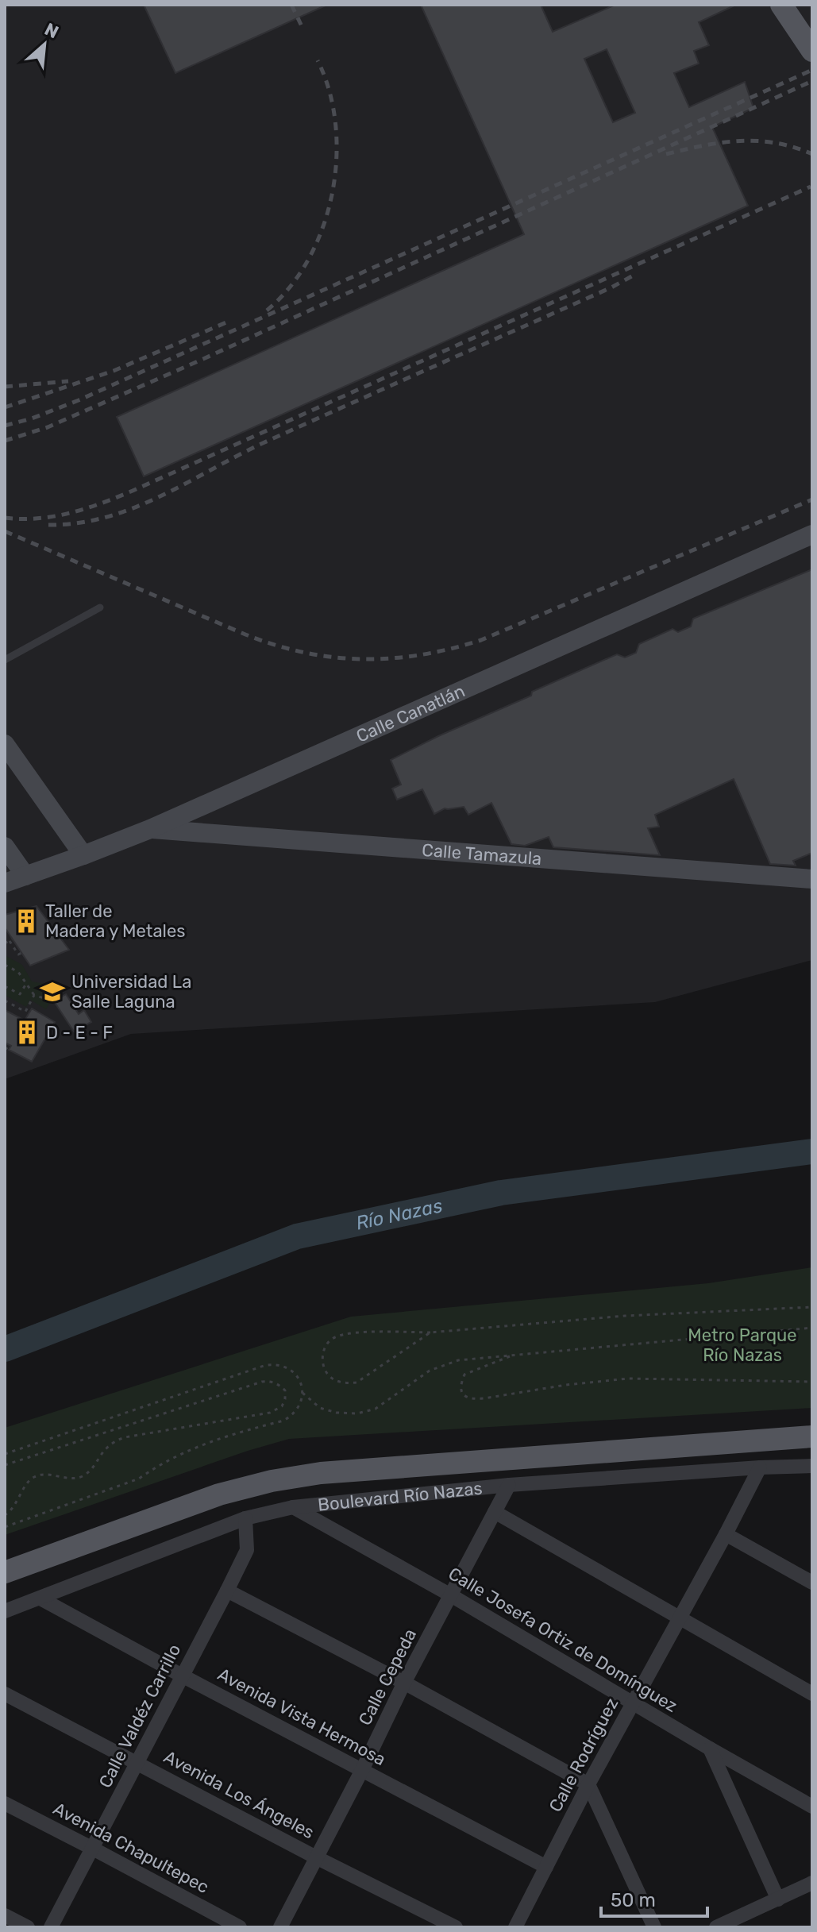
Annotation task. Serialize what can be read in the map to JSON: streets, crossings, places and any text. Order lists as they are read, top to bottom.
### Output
{
  "streets": {
    "main road": ["Boulevard Río Nazas"],
    "street": [
      "Calle Canatlán",
      "Calle Tamazula",
      "Calle Josefa Ortiz de Domínguez",
      "Calle Cepeda",
      "Calle Valdéz Carrillo",
      "Avenida Vista Hermosa",
      "Calle Rodríguez",
      "Avenida Los Ángeles",
      "Avenida Chapultepec"
    ]
  },
  "crossings": [
    ["Calle Canatlán", "Calle Tamazula"],
    ["Boulevard Río Nazas", "Calle Josefa Ortiz de Domínguez"],
    ["Boulevard Río Nazas", "Calle Cepeda"],
    ["Boulevard Río Nazas", "Calle Valdéz Carrillo"],
    ["Boulevard Río Nazas", "Avenida Vista Hermosa"],
    ["Boulevard Río Nazas", "Calle Rodríguez"],
    ["Calle Josefa Ortiz de Domínguez", "Calle Cepeda"],
    ["Calle Josefa Ortiz de Domínguez", "Calle Rodríguez"],
    ["Calle Cepeda", "Avenida Vista Hermosa"],
    ["Calle Cepeda", "Avenida Los Ángeles"],
    ["Calle Valdéz Carrillo", "Avenida Vista Hermosa"],
    ["Calle Valdéz Carrillo", "Avenida Los Ángeles"],
    ["Calle Valdéz Carrillo", "Avenida Chapultepec"],
    ["Avenida Vista Hermosa", "Calle Rodríguez"]
  ],
  "water": ["Río Nazas"],
  "parks": ["Metro Parque Río Nazas"],
  "places": {
    "building": ["Taller de Madera y Metales", "D - E - F"],
    "school or university": ["Universidad La Salle Laguna"]
  },
  "scale_bar": "50 m",
  "north": "top right"
}
